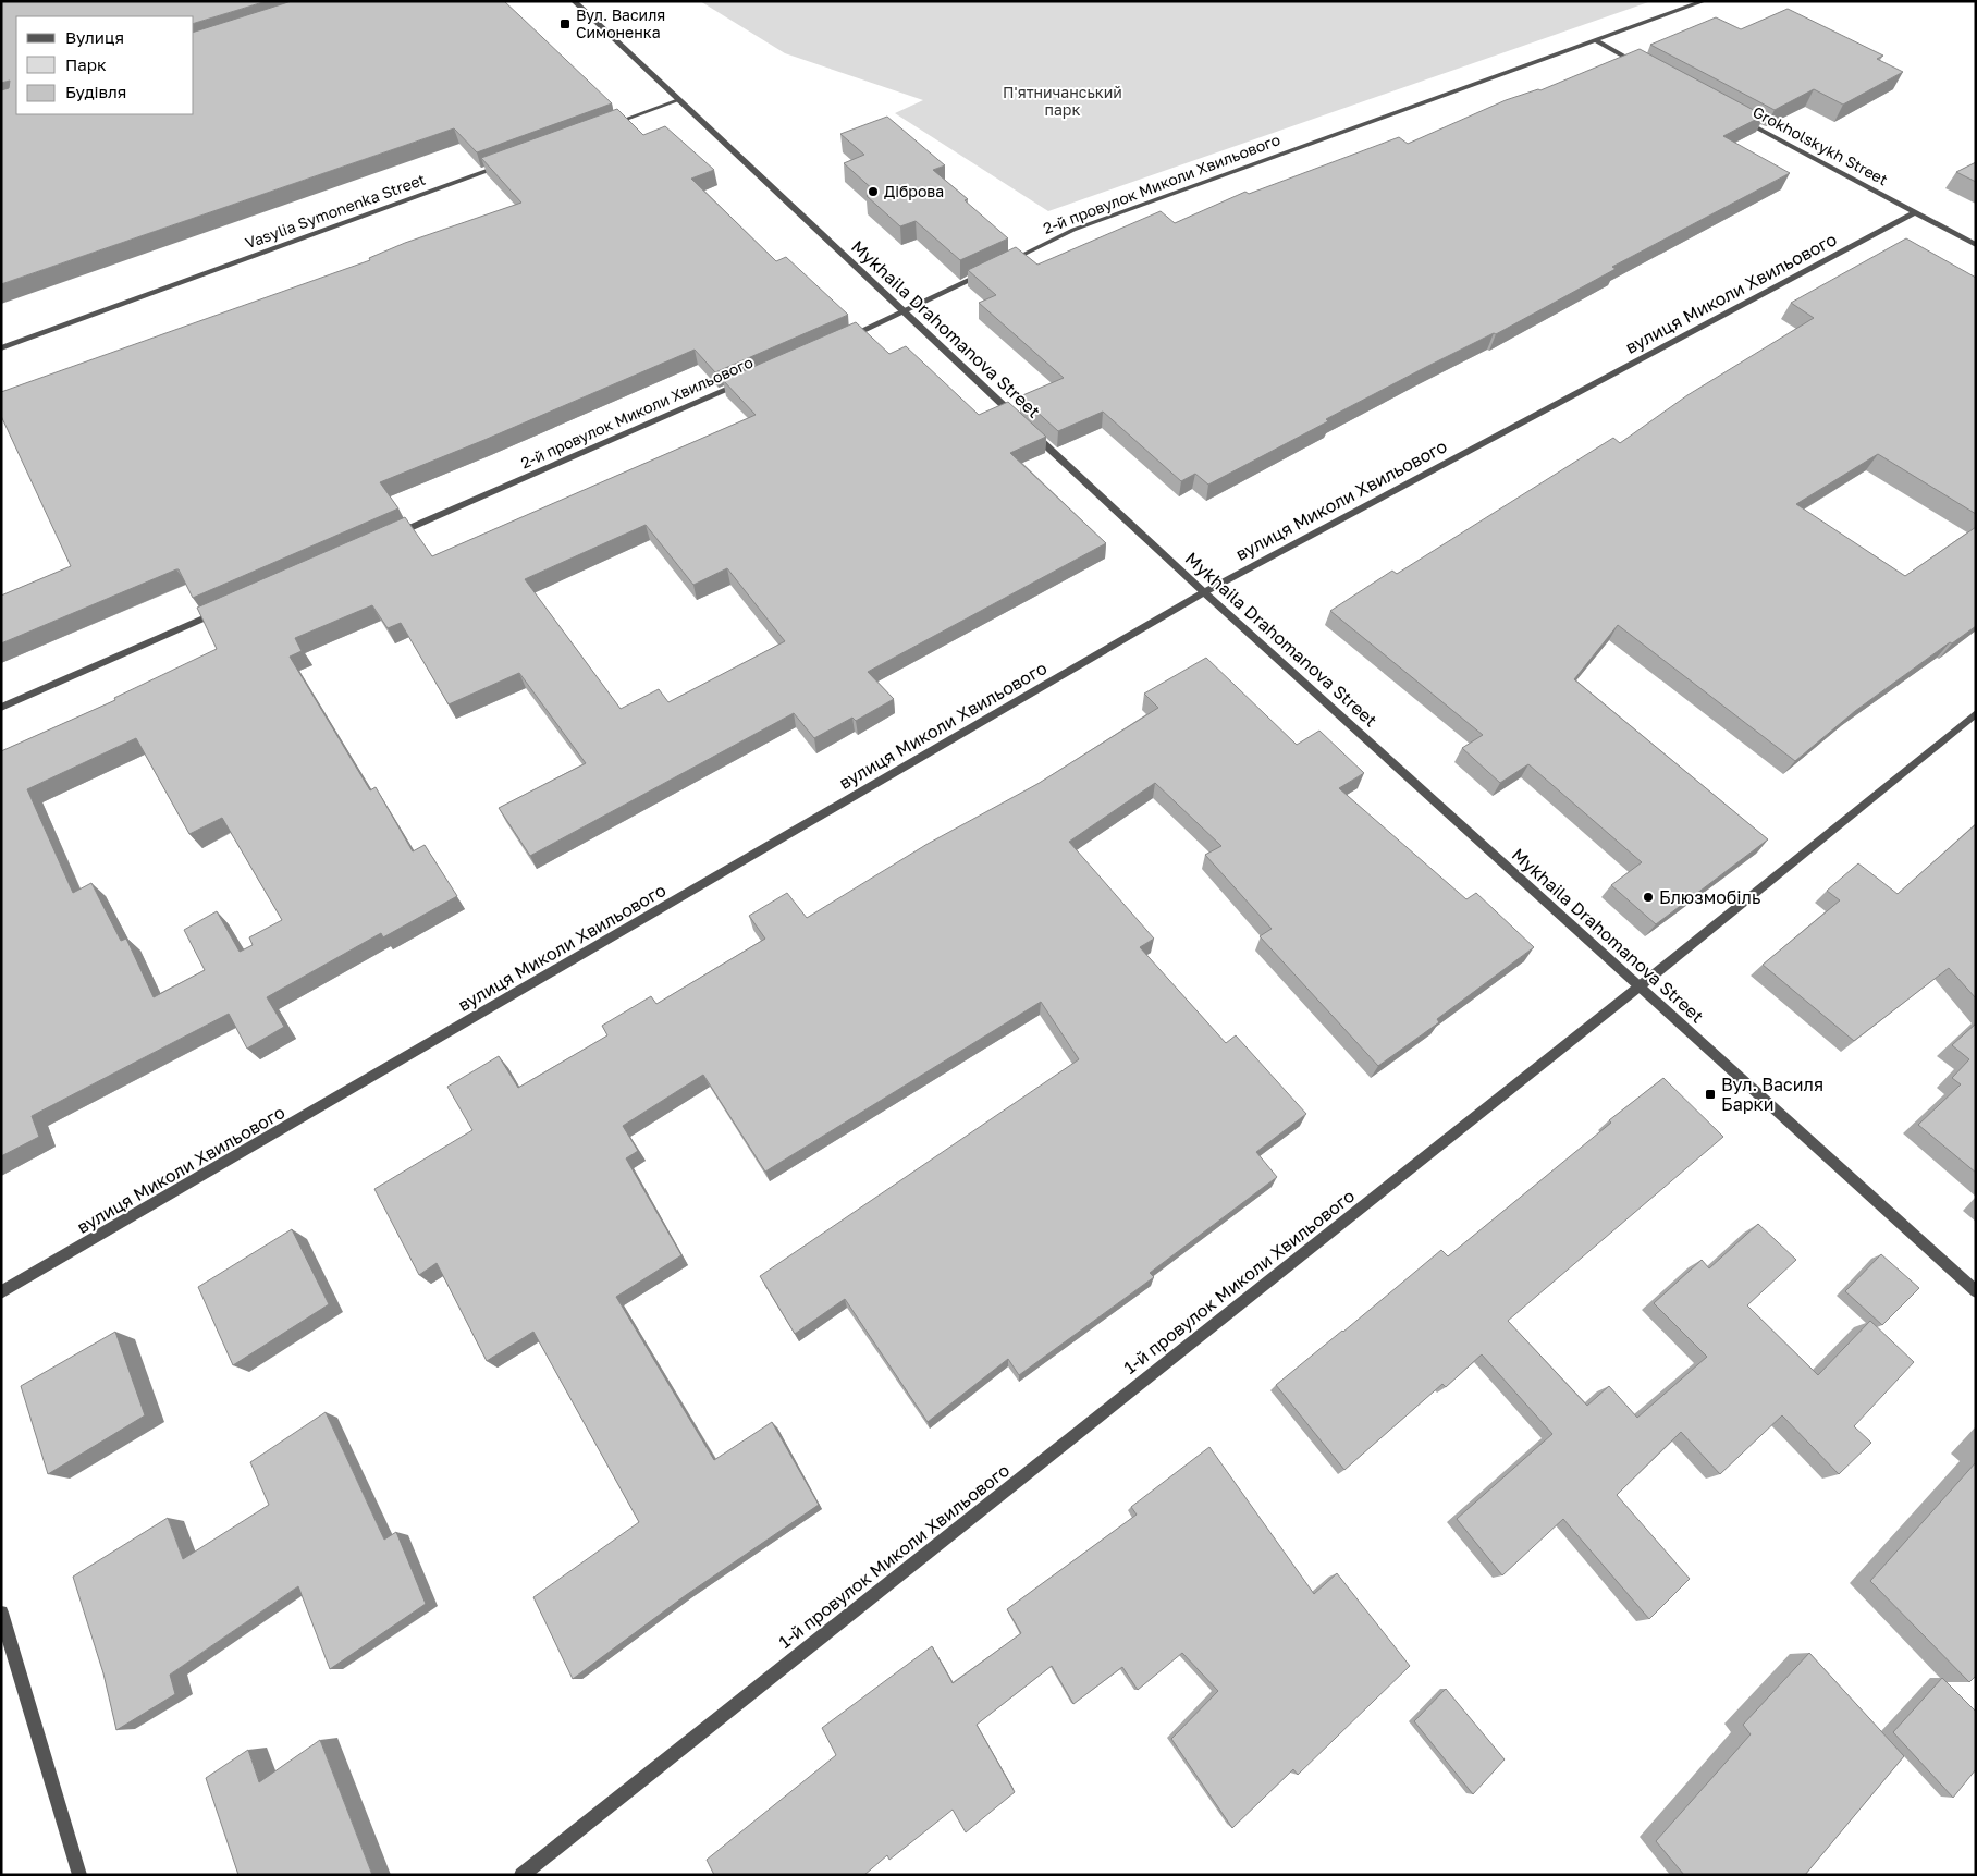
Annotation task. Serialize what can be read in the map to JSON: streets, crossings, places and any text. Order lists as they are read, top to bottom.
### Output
{
  "streets": {
    "street": [
      "Grokholskykh Street",
      "2-й провулок Миколи Хвильового",
      "Vasylia Symonenka Street",
      "вулиця Миколи Хвильового",
      "Mykhaila Drahomanova Street",
      "1-й провулок Миколи Хвильового"
    ]
  },
  "crossings": [
    ["Grokholskykh Street", "вулиця Миколи Хвильового"],
    ["вулиця Миколи Хвильового", "Mykhaila Drahomanova Street"],
    ["Mykhaila Drahomanova Street", "1-й провулок Миколи Хвильового"]
  ],
  "parks": ["П'ятничанський парк"],
  "places": {
    "transit": ["Вул. Василя Симоненка", "Вул. Василя Барки"],
    "other": ["Діброва", "Блюзмобіль"]
  },
  "legend": ["Вулиця", "Парк", "Будівля"]
}
